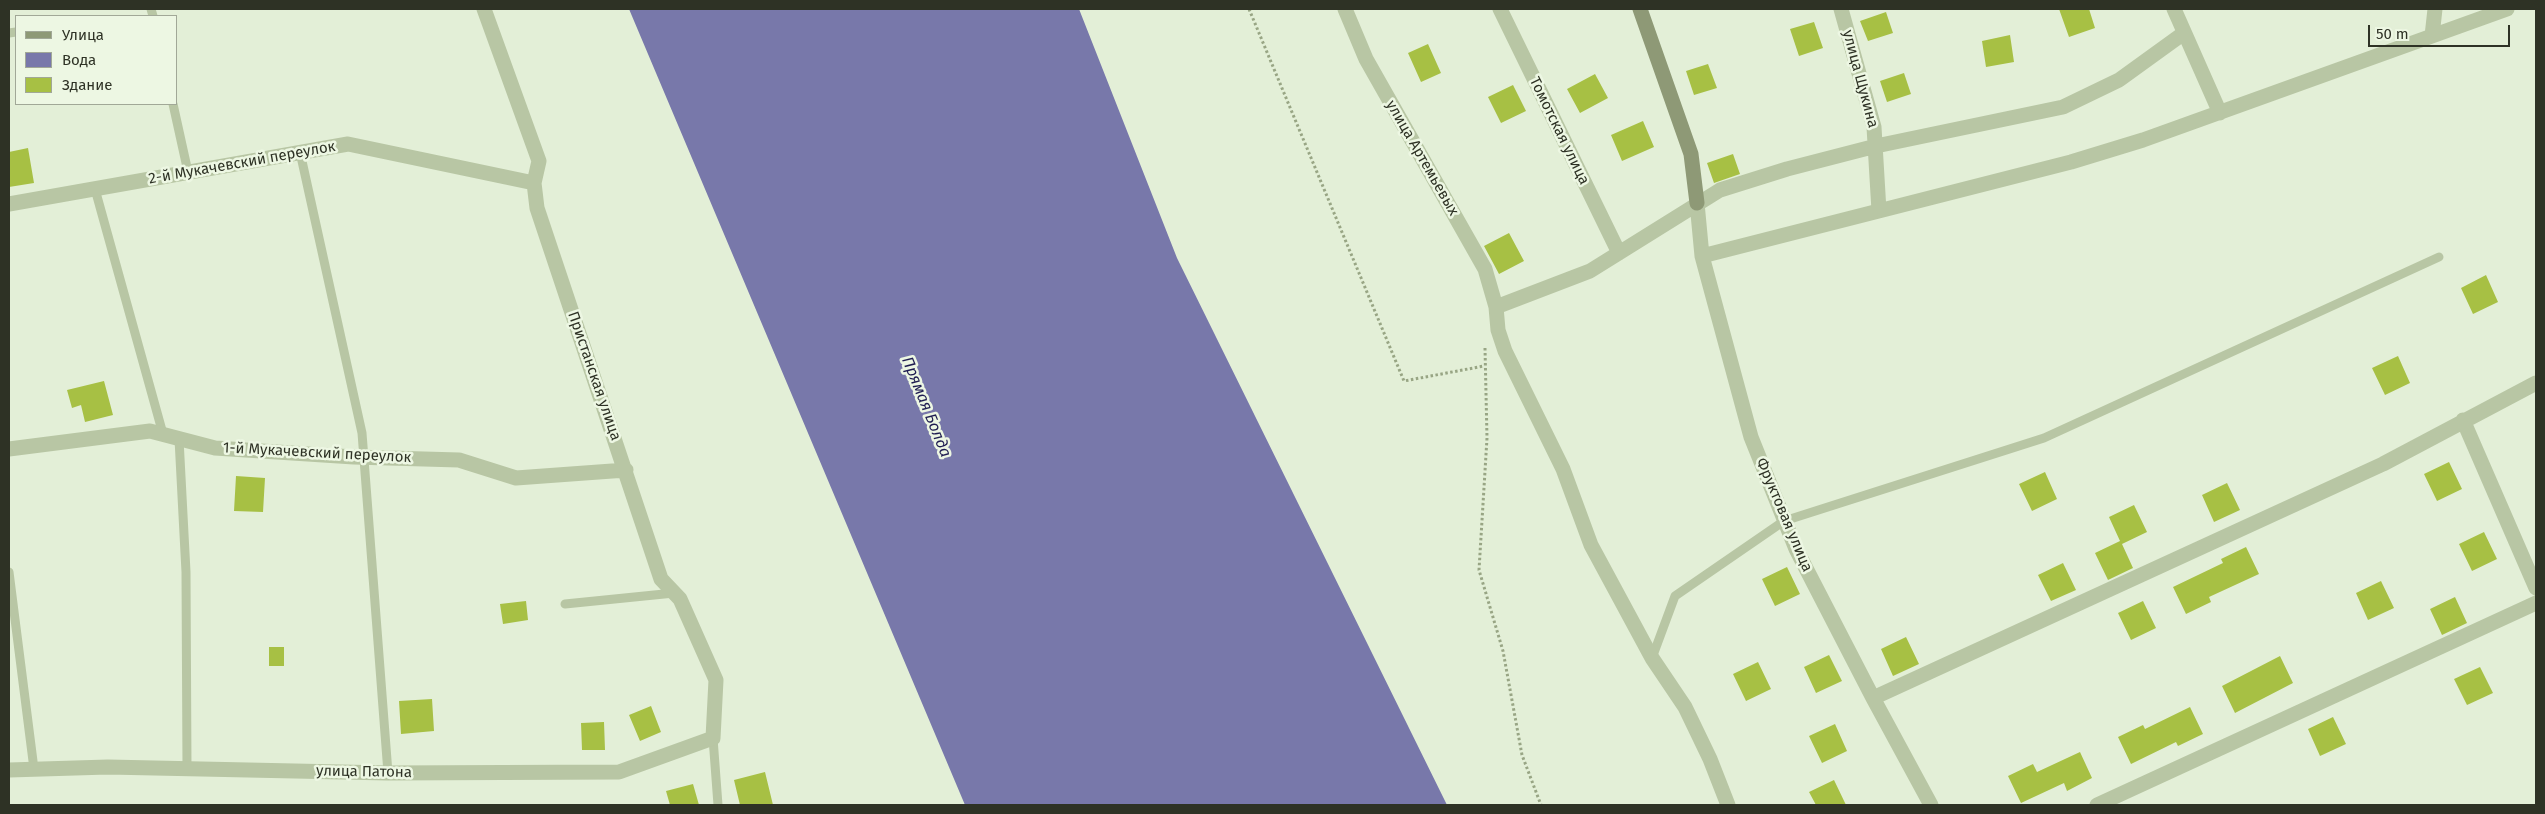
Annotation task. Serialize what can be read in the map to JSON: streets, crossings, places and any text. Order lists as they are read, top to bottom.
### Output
{
  "streets": {
    "street": [
      "улица Щукина",
      "Томотская улица",
      "улица Артемьевых",
      "2-й Мукачевский переулок",
      "Пристанская улица",
      "1-й Мукачевский переулок",
      "Фруктовая улица",
      "улица Патона"
    ]
  },
  "crossings": [
    ["2-й Мукачевский переулок", "Пристанская улица"],
    ["Пристанская улица", "1-й Мукачевский переулок"],
    ["Пристанская улица", "улица Патона"]
  ],
  "water": ["Прямая Болда"],
  "legend": ["Улица", "Вода", "Здание"],
  "scale_bar": "50 m"
}
